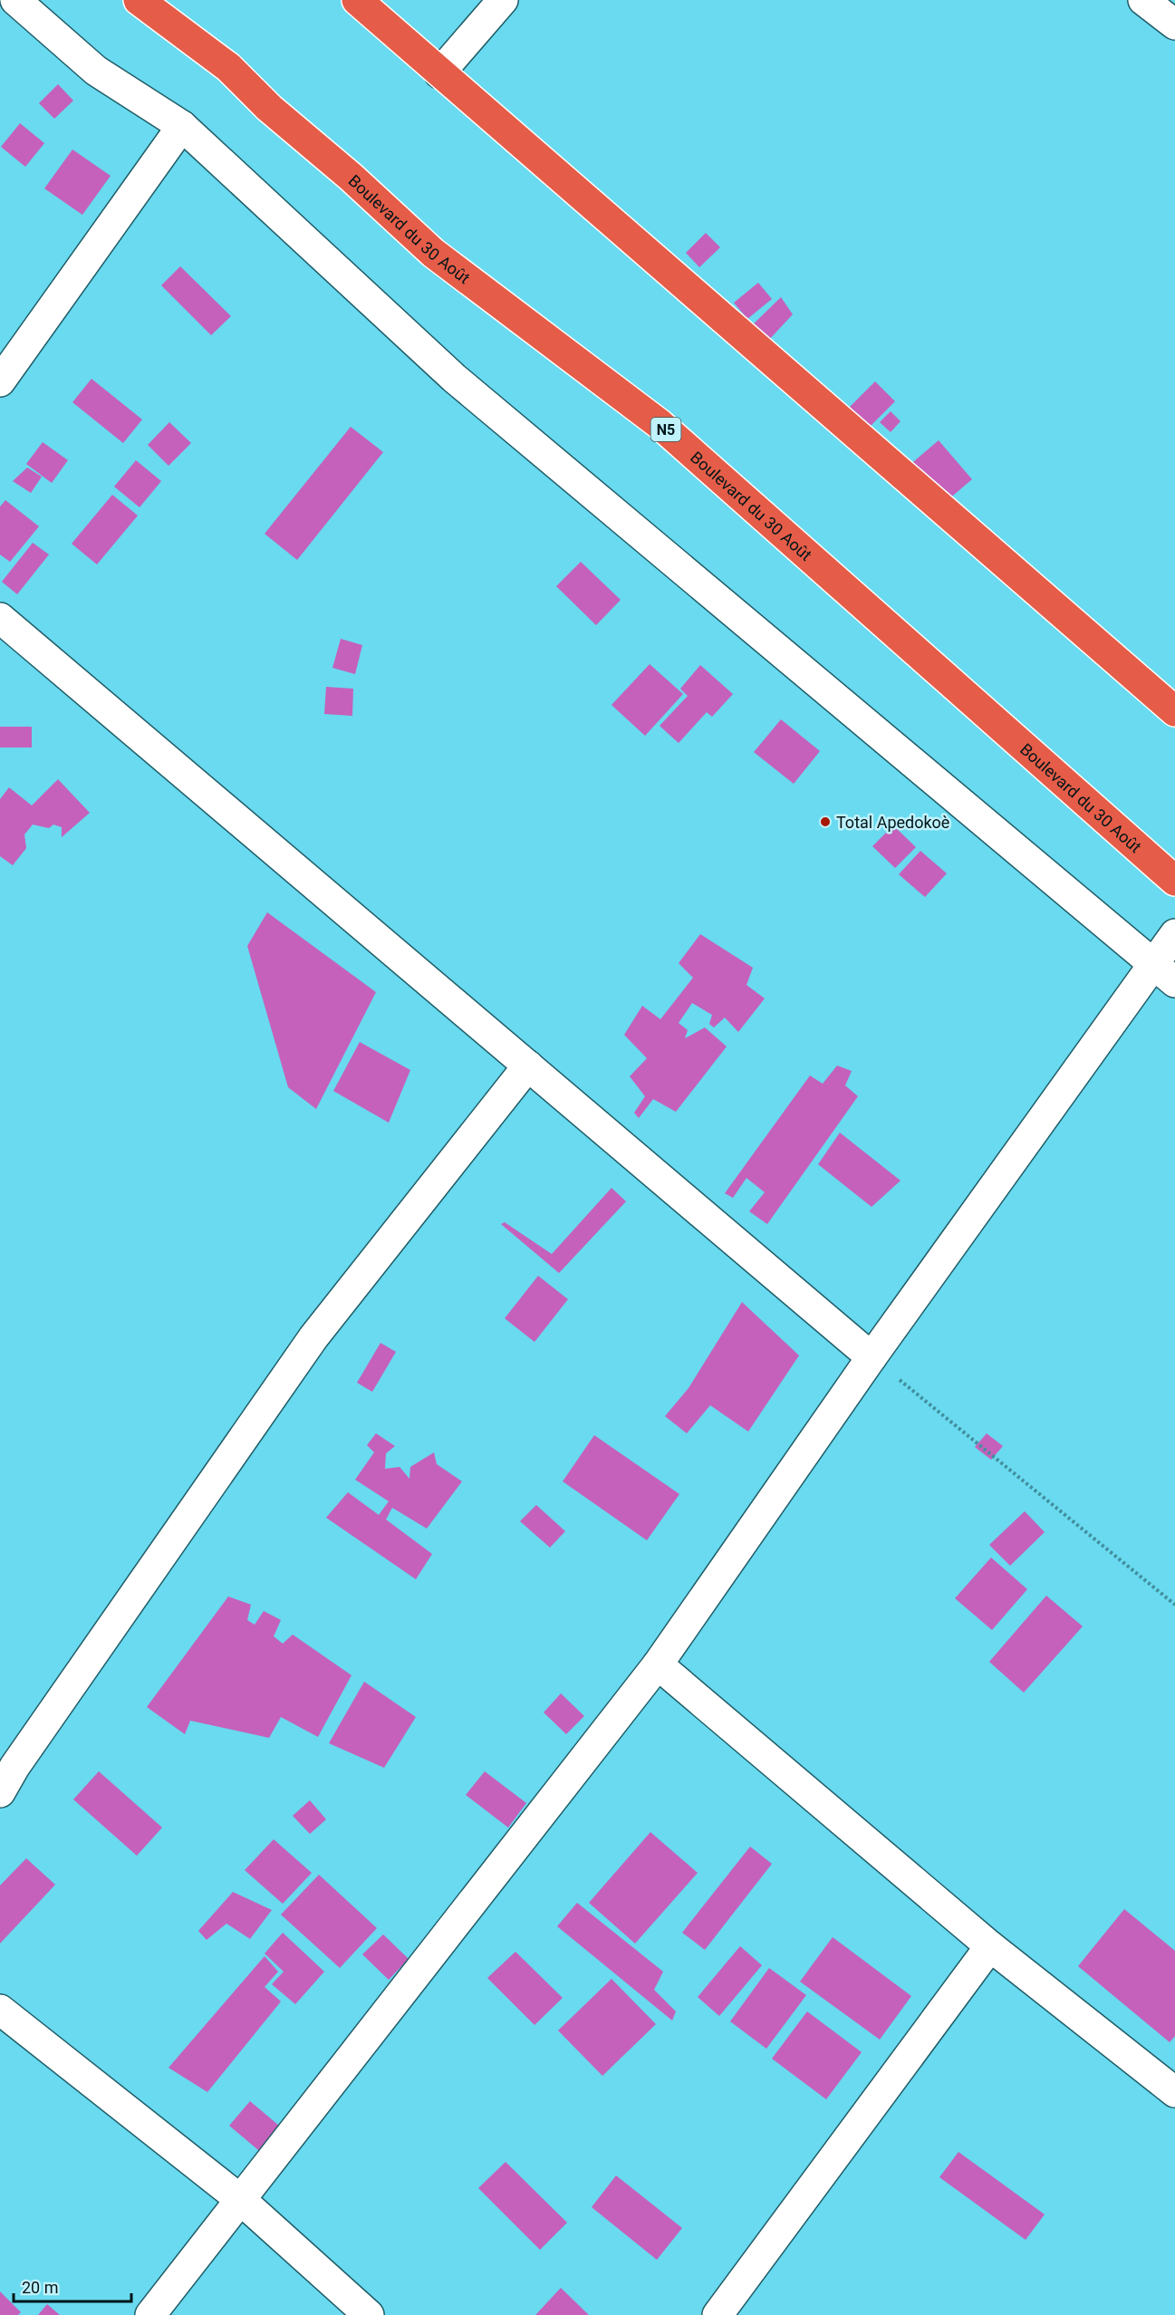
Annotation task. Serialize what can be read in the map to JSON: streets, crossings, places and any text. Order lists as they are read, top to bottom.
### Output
{
  "streets": {
    "highway": ["Boulevard du 30 Août", "N5"]
  },
  "places": ["Total Apedokoè"],
  "scale_bar": "20 m"
}
